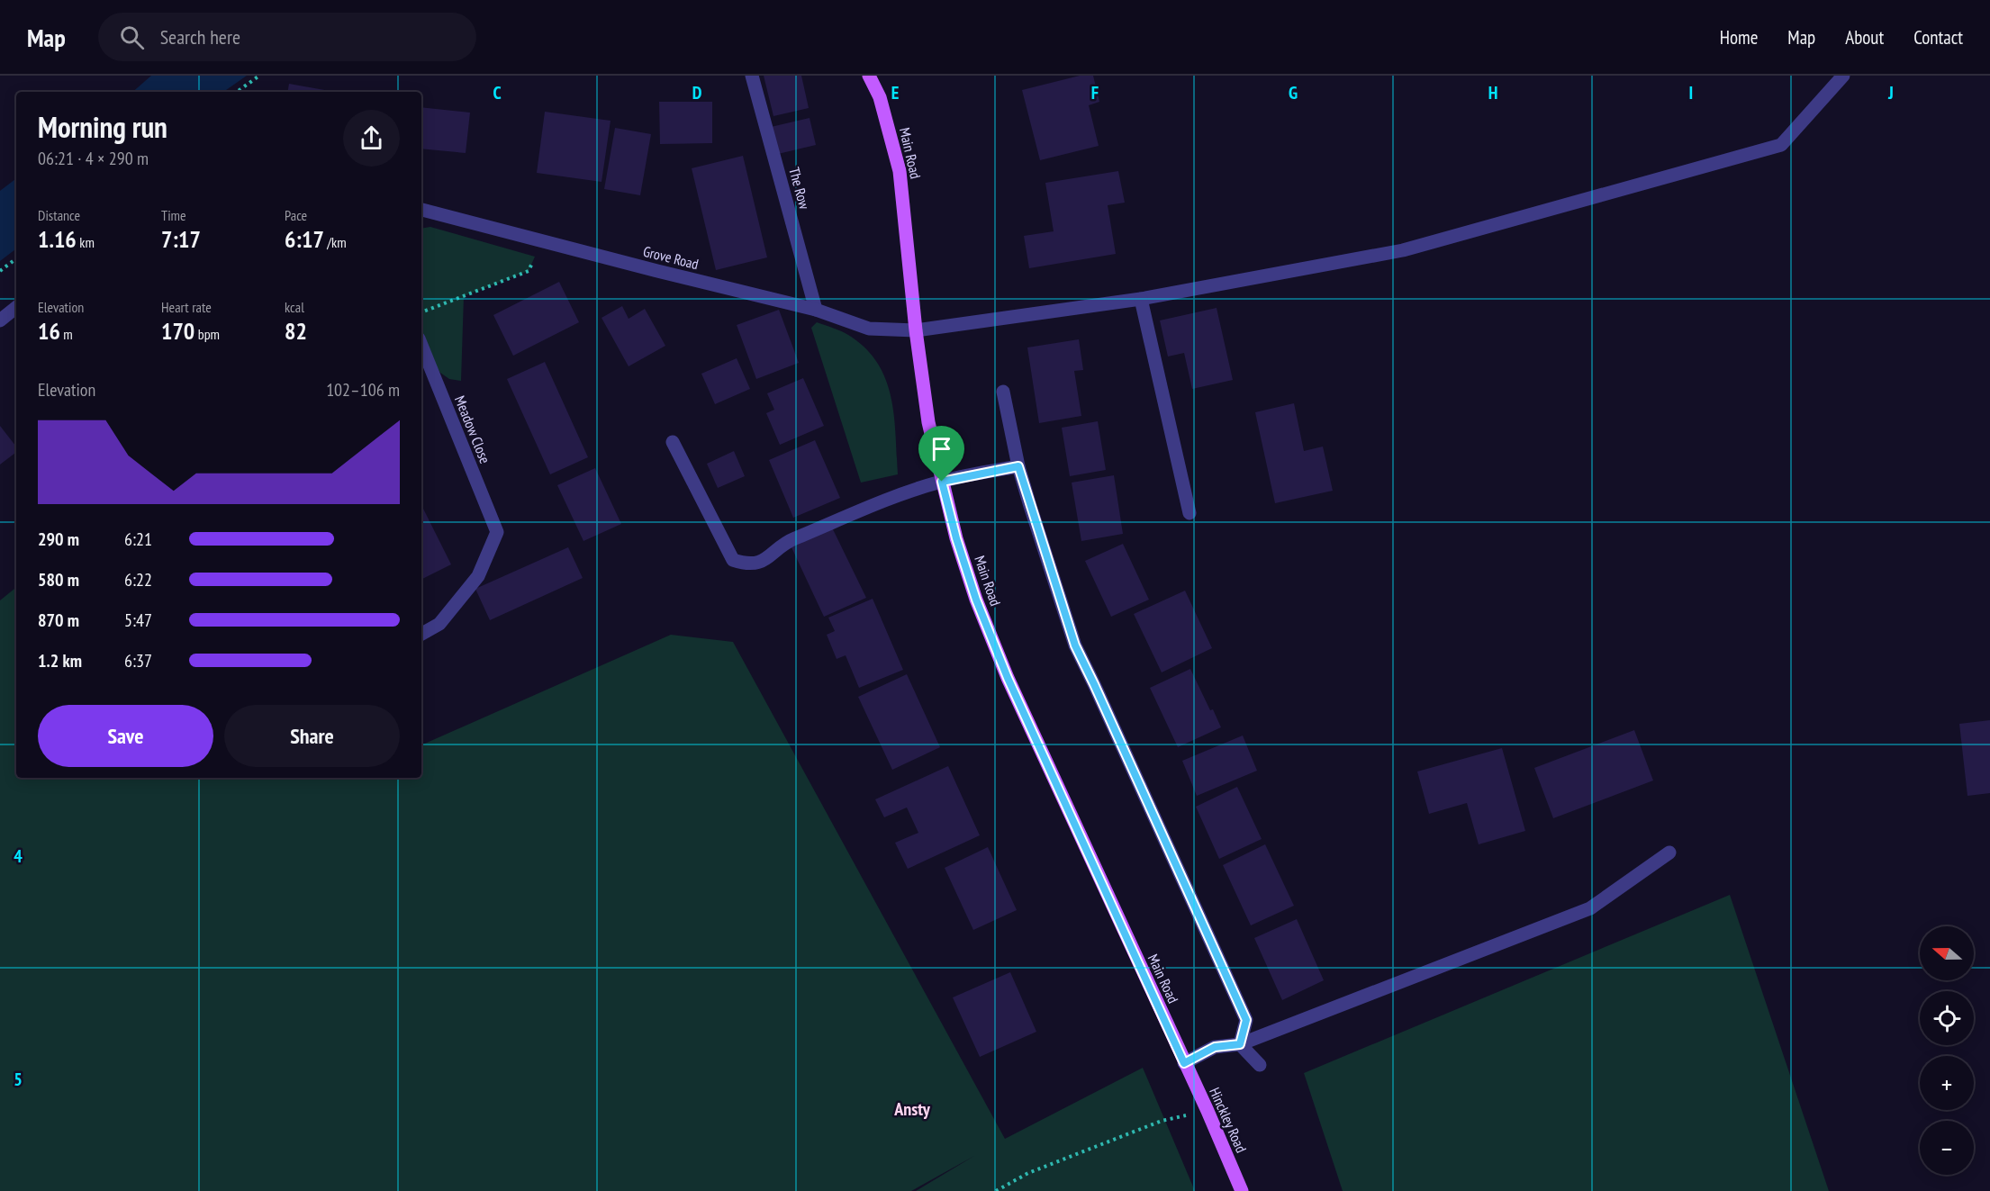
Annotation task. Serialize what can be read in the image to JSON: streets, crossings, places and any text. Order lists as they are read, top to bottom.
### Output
{
  "streets": {
    "main road": ["Main Road", "Hinckley Road"],
    "street": ["The Row", "Grove Road", "Meadow Close"]
  },
  "crossings": [
    ["Main Road", "Grove Road"],
    ["Main Road", "Hinckley Road"],
    ["The Row", "Grove Road"]
  ],
  "districts": ["Ansty"],
  "north": "left",
  "page": {
    "header": "Map",
    "search": "Search here",
    "nav": [
      "Home",
      "Map",
      "About",
      "Contact"
    ],
    "heading": ["Morning run", "06:21 · 4 × 290 m"],
    "stats": [
      ["Distance", "1.16 km"],
      ["Time", "7:17"],
      ["Pace", "6:17 /km"],
      ["Elevation", "16 m"],
      ["Heart rate", "170 bpm"],
      ["kcal", "82"]
    ],
    "chart": ["Elevation", "102–106 m"],
    "list": [
      {
        "name": "290 m",
        "note": "6:21"
      },
      {
        "name": "580 m",
        "note": "6:22"
      },
      {
        "name": "870 m",
        "note": "5:47"
      },
      {
        "name": "1.2 km",
        "note": "6:37"
      }
    ],
    "buttons": ["Save", "Share"],
    "map_buttons": ["+", "−"]
  },
  "grid": {
    "columns": [
      "C",
      "D",
      "E",
      "F",
      "G",
      "H",
      "I",
      "J"
    ],
    "rows": ["4", "5"]
  }
}
